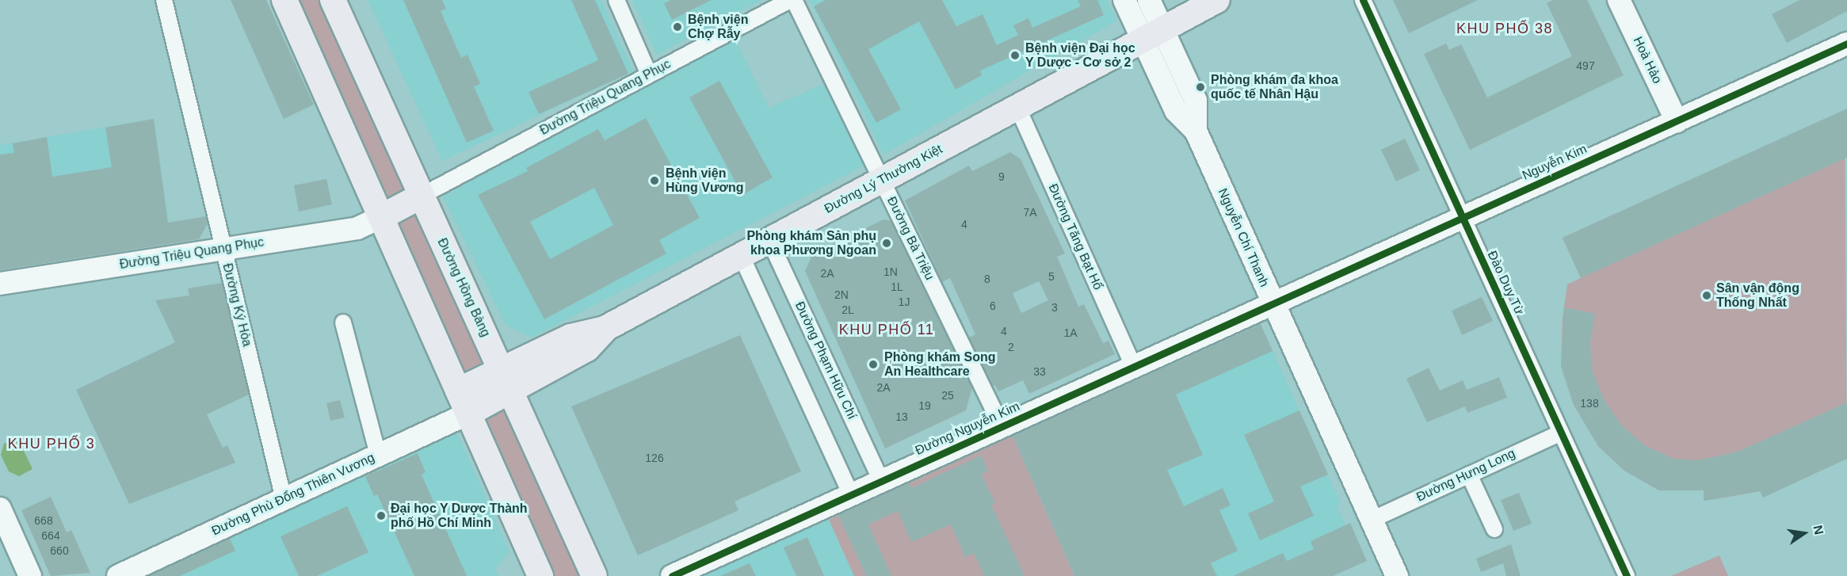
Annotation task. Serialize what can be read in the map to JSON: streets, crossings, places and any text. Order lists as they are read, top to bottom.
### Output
{
  "streets": {
    "main road": ["Đường Lý Thường Kiệt", "Đường Hồng Bàng"],
    "street": [
      "Hoà Hảo",
      "Đường Triệu Quang Phục",
      "Nguyễn Kim",
      "Đường Tăng Bạt Hổ",
      "Nguyễn Chí Thanh",
      "Đường Bà Triệu",
      "Đào Duy Từ",
      "Đường Ký Hòa",
      "Đường Phạm Hữu Chí",
      "Đường Nguyễn Kim",
      "Đường Hưng Long",
      "Đường Phù Đổng Thiên Vương"
    ]
  },
  "crossings": [
    ["Hoà Hảo", "Nguyễn Kim"],
    ["Đường Triệu Quang Phục", "Đường Bà Triệu"],
    ["Đường Triệu Quang Phục", "Đường Hồng Bàng"],
    ["Đường Triệu Quang Phục", "Đường Ký Hòa"],
    ["Nguyễn Kim", "Nguyễn Chí Thanh"],
    ["Nguyễn Kim", "Đào Duy Từ"],
    ["Nguyễn Kim", "Đường Nguyễn Kim"],
    ["Đường Lý Thường Kiệt", "Đường Tăng Bạt Hổ"],
    ["Đường Lý Thường Kiệt", "Nguyễn Chí Thanh"],
    ["Đường Lý Thường Kiệt", "Đường Bà Triệu"],
    ["Đường Lý Thường Kiệt", "Đường Hồng Bàng"],
    ["Đường Lý Thường Kiệt", "Đường Phạm Hữu Chí"],
    ["Đường Tăng Bạt Hổ", "Đường Nguyễn Kim"],
    ["Nguyễn Chí Thanh", "Đường Nguyễn Kim"],
    ["Nguyễn Chí Thanh", "Đường Hưng Long"],
    ["Đường Bà Triệu", "Đường Nguyễn Kim"],
    ["Đào Duy Từ", "Đường Hưng Long"],
    ["Đường Ký Hòa", "Đường Phù Đổng Thiên Vương"],
    ["Đường Phạm Hữu Chí", "Đường Nguyễn Kim"]
  ],
  "districts": ["KHU PHỐ 38", "KHU PHỐ 11", "KHU PHỐ 3"],
  "places": [
    "Bệnh viện Chợ Rẫy",
    "Bệnh viện Đại học Y Dược - Cơ sở 2",
    "Phòng khám đa khoa quốc tế Nhân Hậu",
    "Bệnh viện Hùng Vương",
    "Phòng khám Sản phụ khoa Phương Ngoan",
    "Sân vận động Thống Nhất",
    "Phòng khám Song An Healthcare",
    "Đại học Y Dược Thành phố Hồ Chí Minh"
  ],
  "house_numbers": [
    "497",
    "9",
    "7A",
    "4",
    "1N",
    "2A",
    "5",
    "8",
    "1L",
    "2N",
    "1J",
    "6",
    "3",
    "2L",
    "4",
    "1A",
    "2",
    "33",
    "2A",
    "25",
    "138",
    "19",
    "13",
    "126",
    "668",
    "664",
    "660"
  ],
  "north": "right"
}
